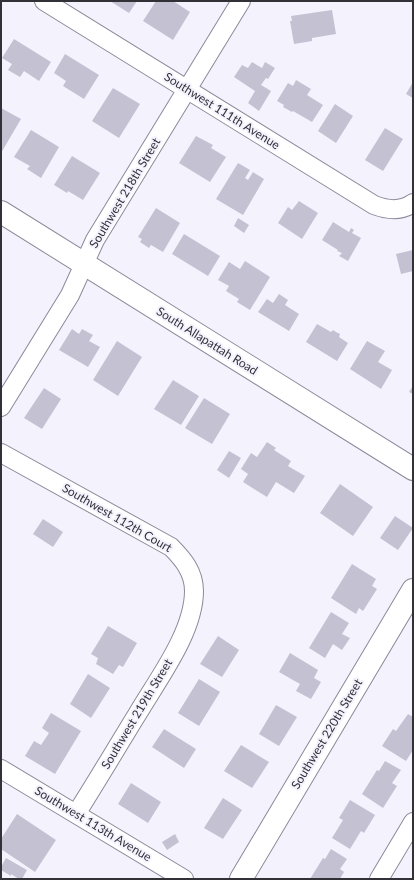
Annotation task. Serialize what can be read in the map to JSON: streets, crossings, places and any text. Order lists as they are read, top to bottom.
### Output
{
  "streets": {
    "main road": ["South Allapattah Road", "Southwest 220th Street"],
    "street": [
      "Southwest 111th Avenue",
      "Southwest 218th Street",
      "Southwest 112th Court",
      "Southwest 219th Street",
      "Southwest 113th Avenue"
    ]
  },
  "crossings": [
    ["Southwest 111th Avenue", "Southwest 218th Street"],
    ["Southwest 218th Street", "South Allapattah Road"],
    ["Southwest 112th Court", "Southwest 219th Street"],
    ["Southwest 219th Street", "Southwest 113th Avenue"]
  ]
}
